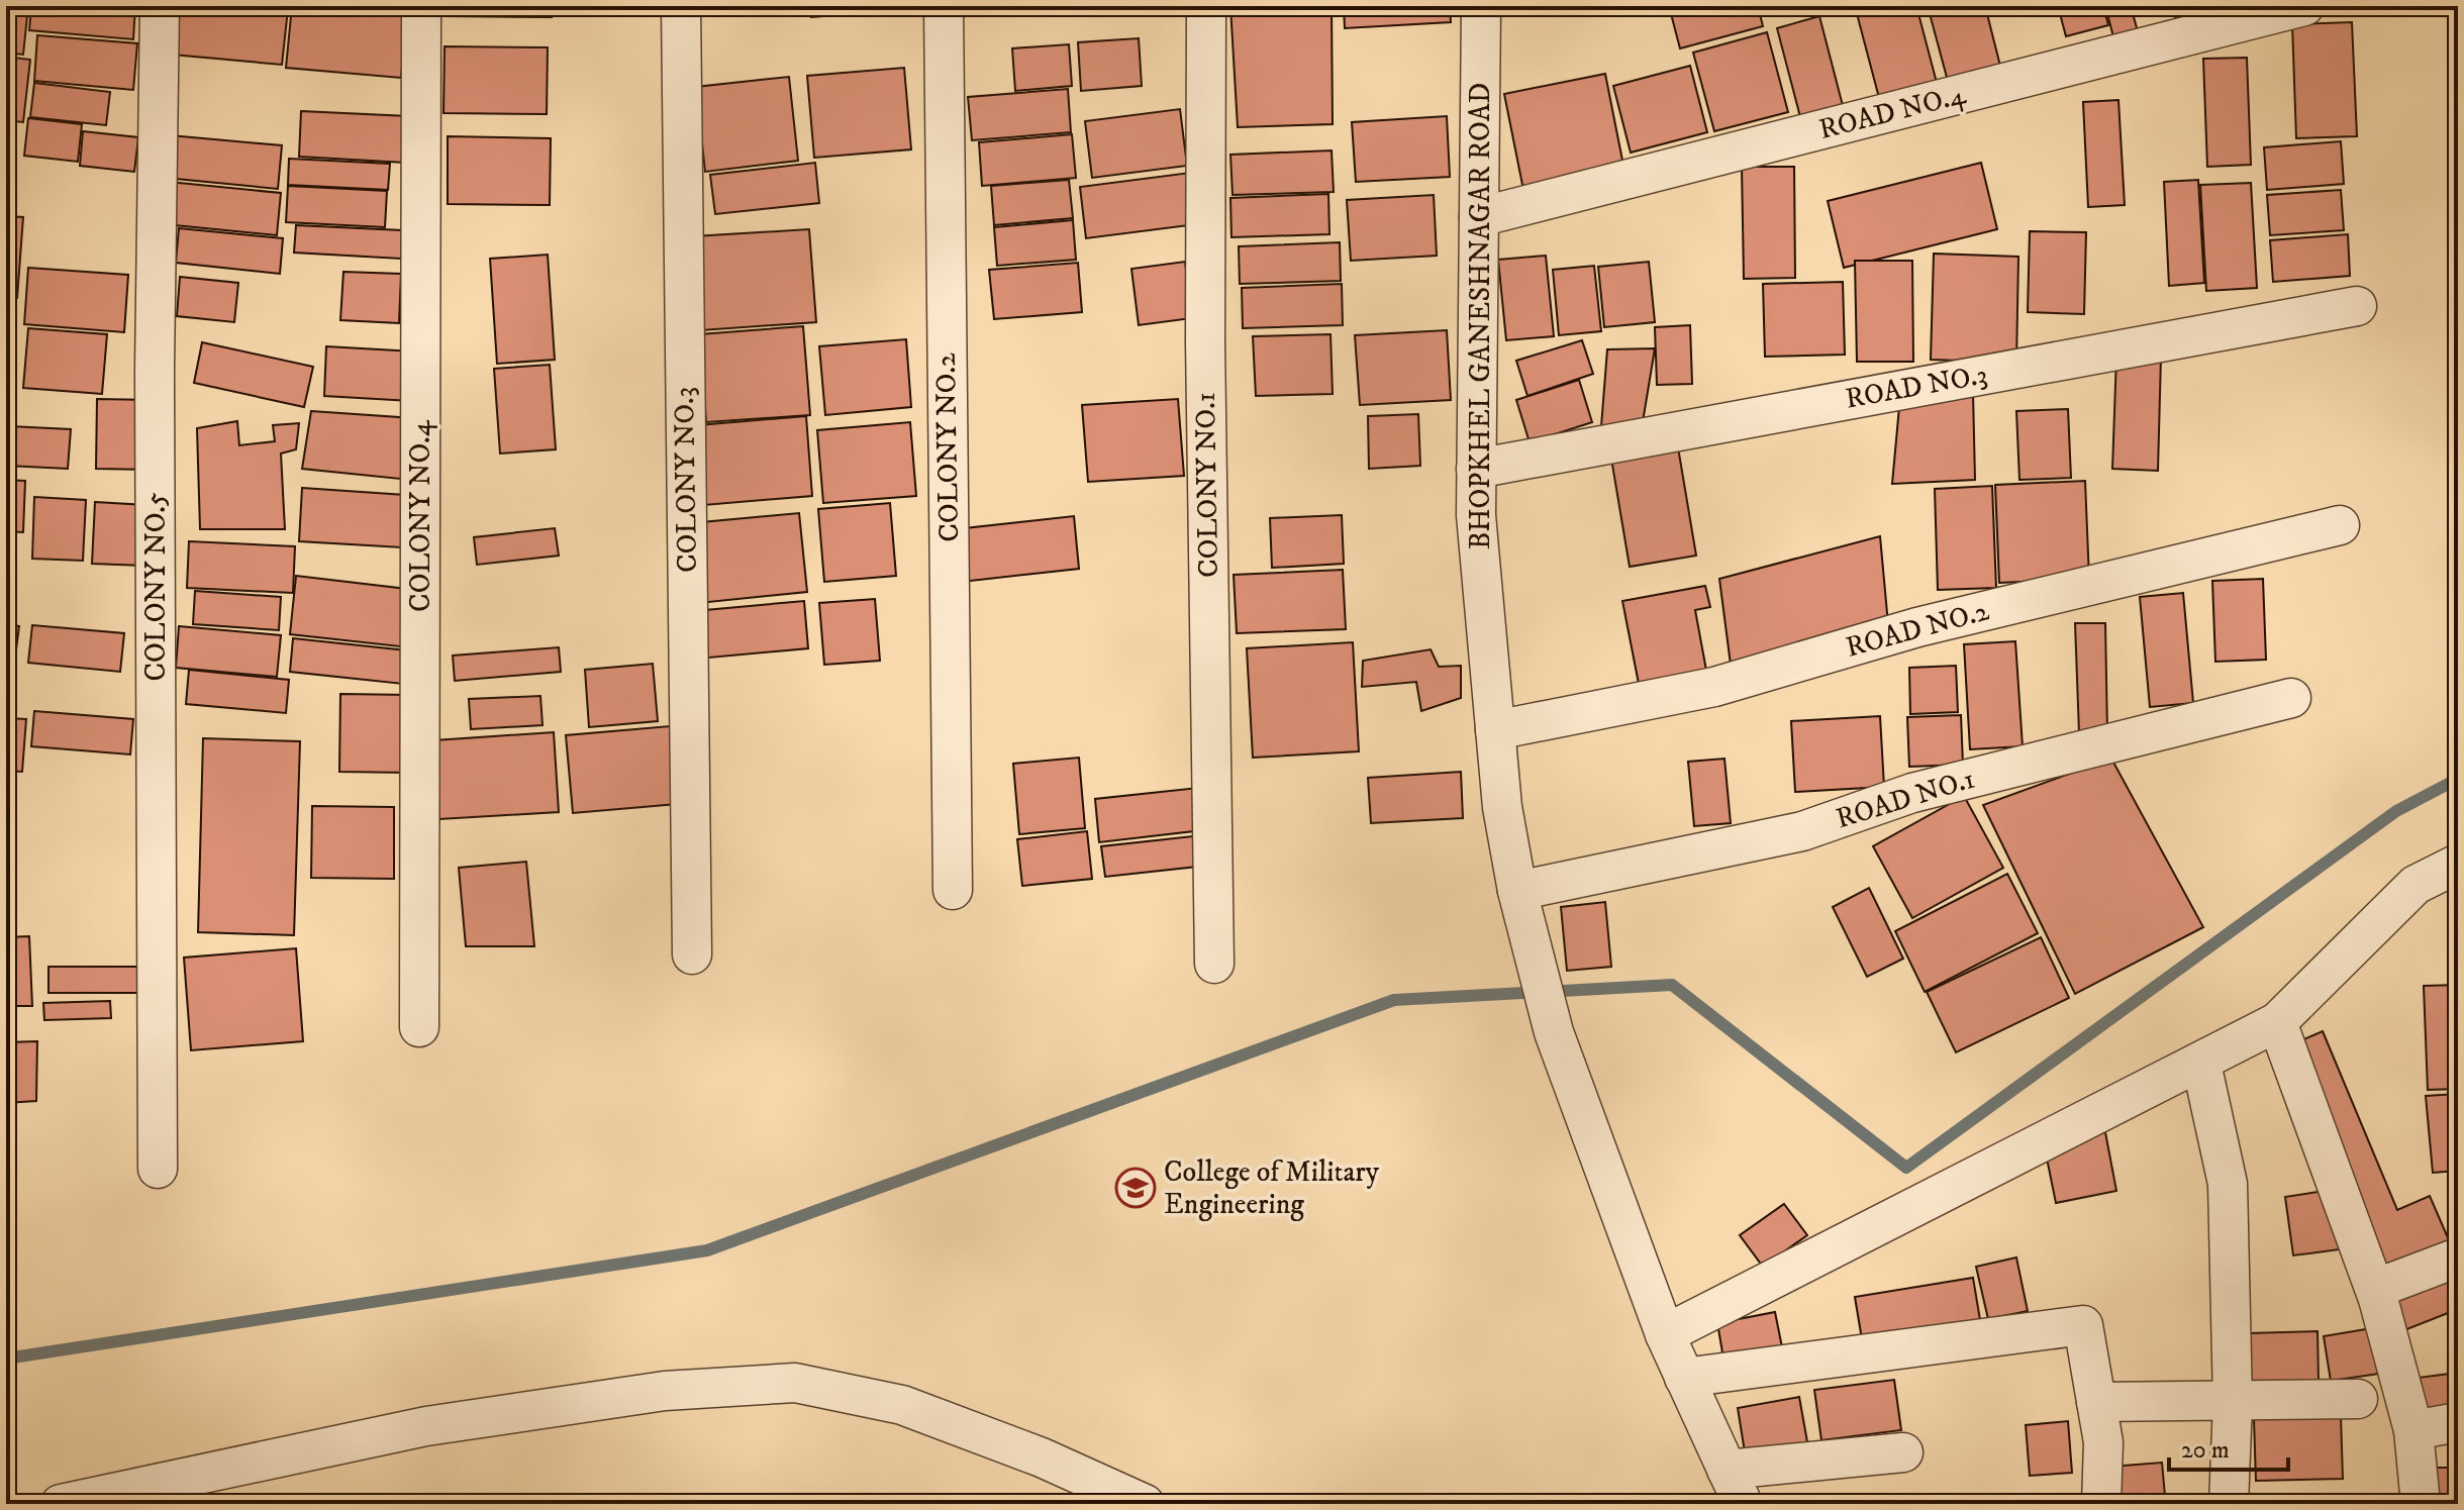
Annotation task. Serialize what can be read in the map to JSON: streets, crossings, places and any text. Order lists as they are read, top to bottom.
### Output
{
  "streets": {
    "street": [
      "ROAD NO.4",
      "BHOPKHEL GANESHNAGAR ROAD",
      "ROAD NO.3",
      "COLONY NO.2",
      "COLONY NO.3",
      "COLONY NO.1",
      "COLONY NO.4",
      "COLONY NO.5",
      "ROAD NO.2",
      "ROAD NO.1"
    ]
  },
  "crossings": [
    ["ROAD NO.4", "BHOPKHEL GANESHNAGAR ROAD"],
    ["BHOPKHEL GANESHNAGAR ROAD", "ROAD NO.3"],
    ["BHOPKHEL GANESHNAGAR ROAD", "ROAD NO.2"],
    ["BHOPKHEL GANESHNAGAR ROAD", "ROAD NO.1"]
  ],
  "places": {
    "school or university": ["College of Military Engineering"]
  },
  "scale_bar": "20 m"
}
